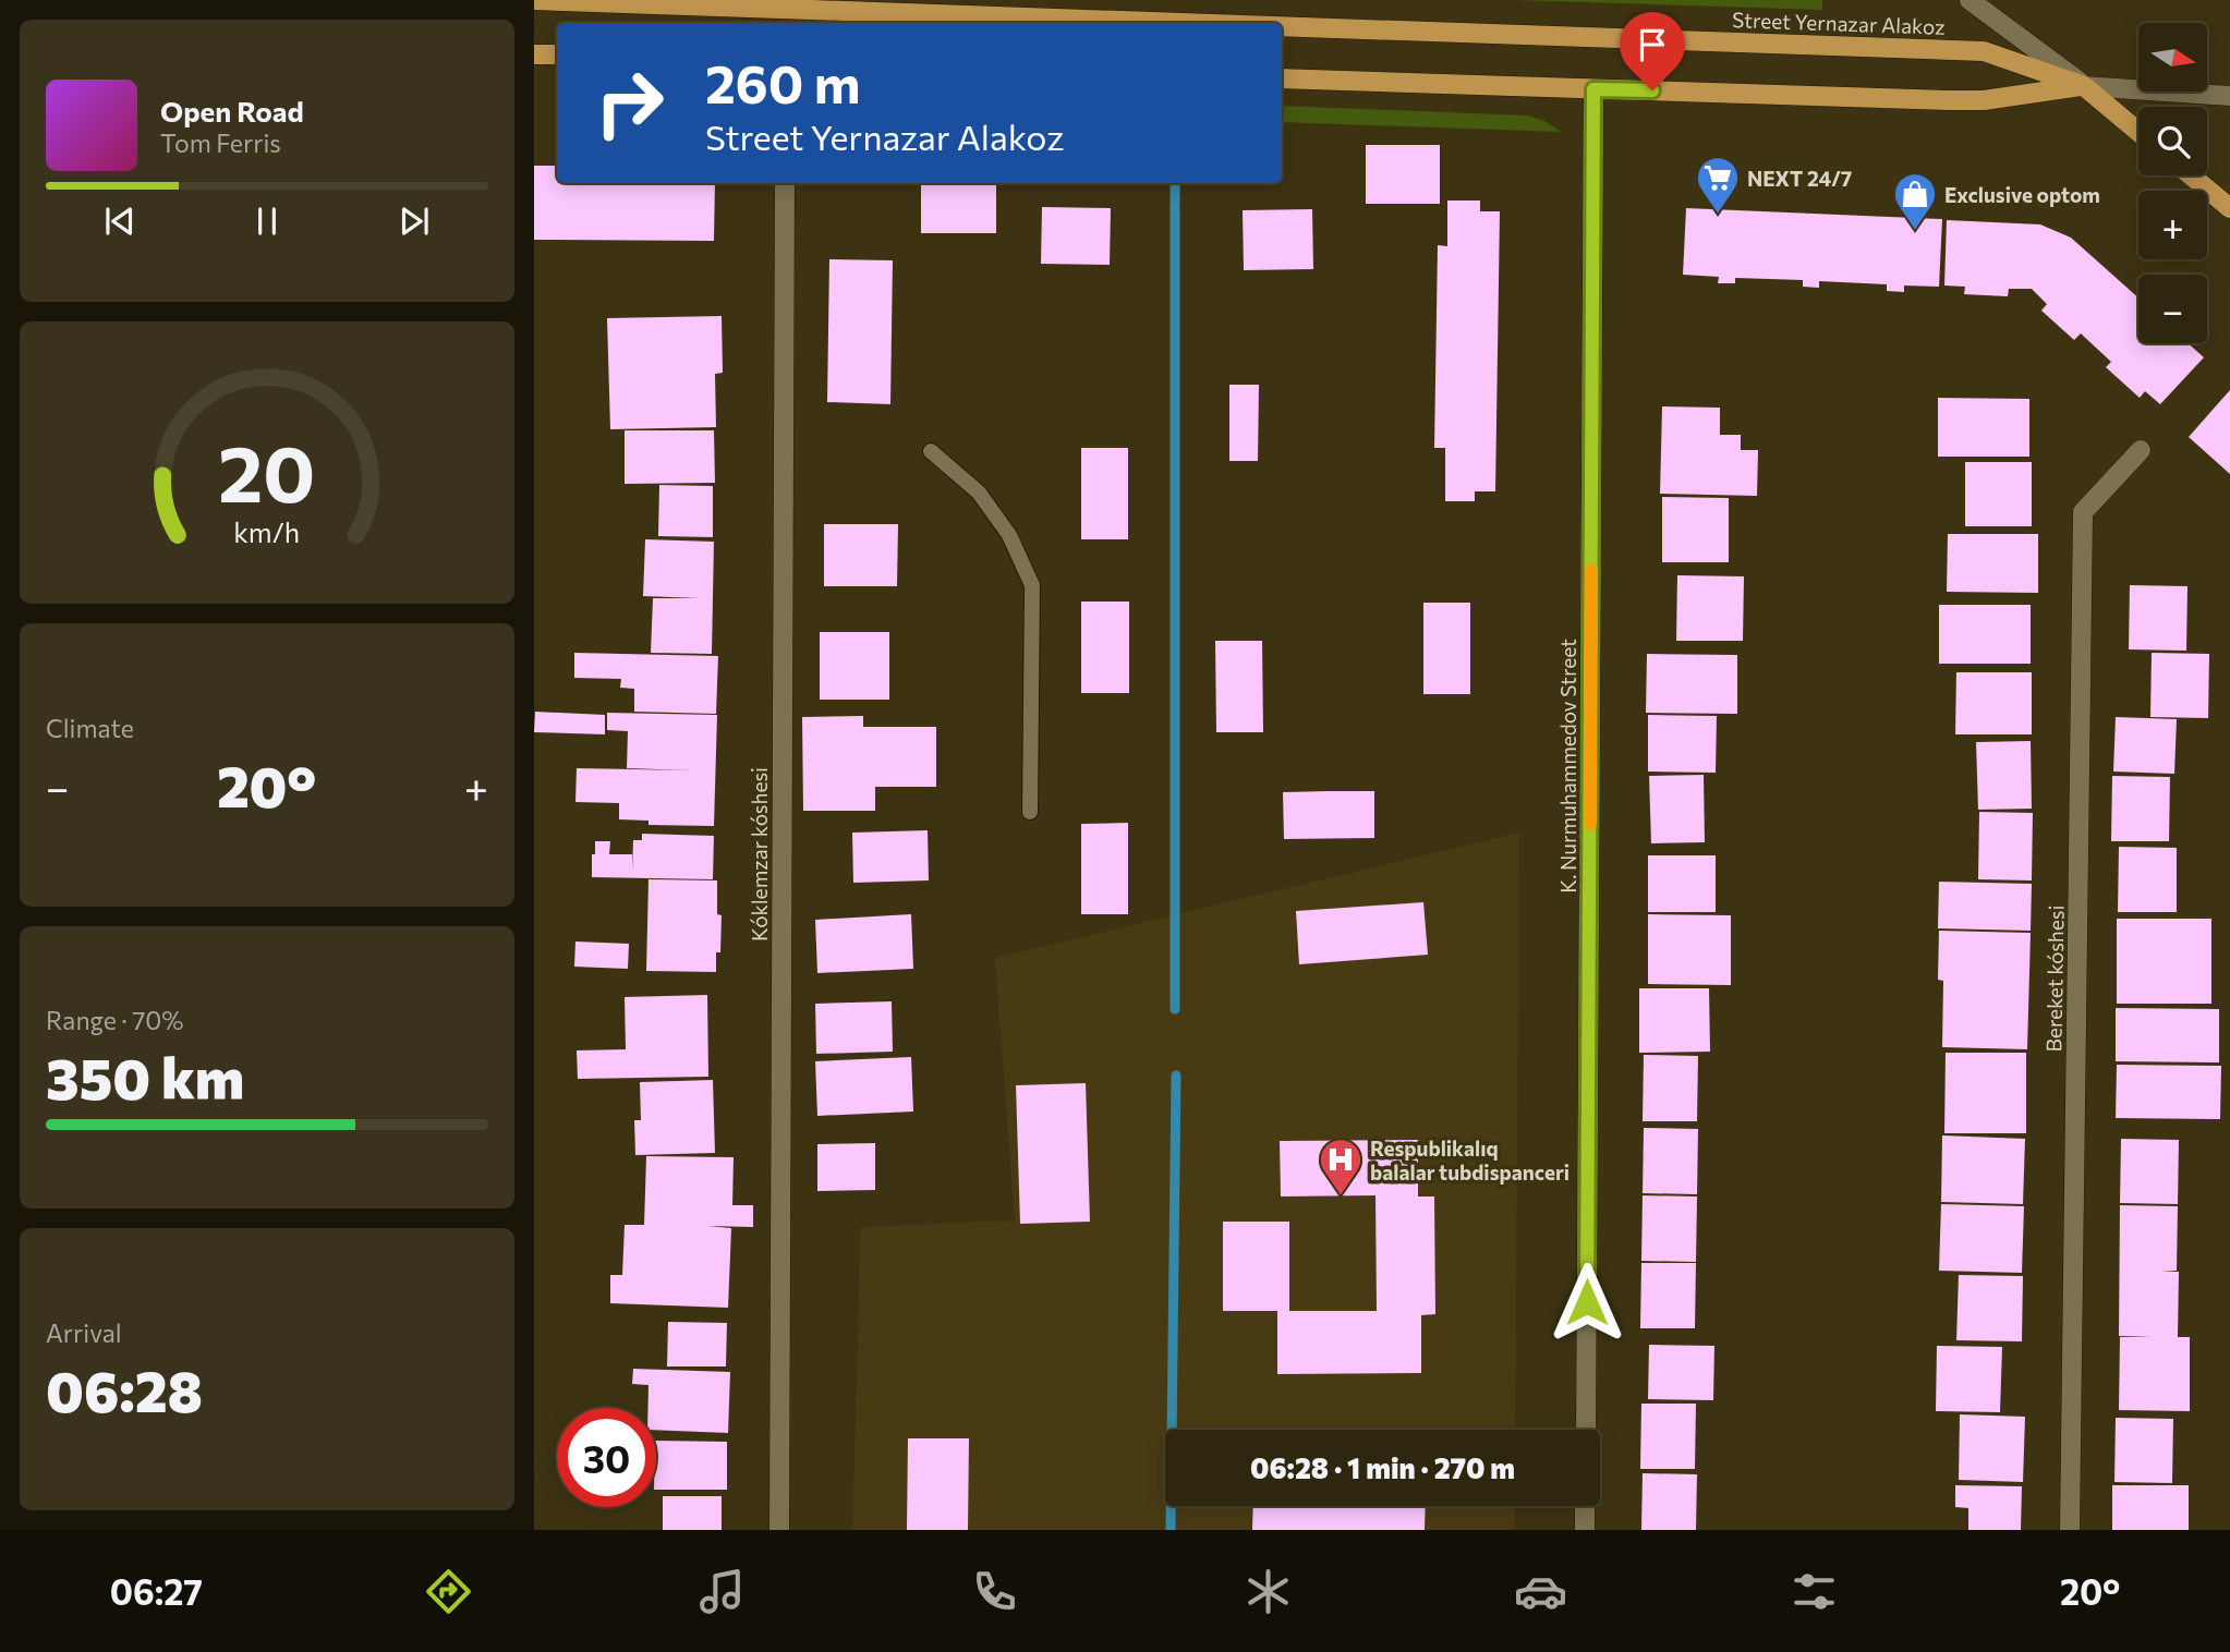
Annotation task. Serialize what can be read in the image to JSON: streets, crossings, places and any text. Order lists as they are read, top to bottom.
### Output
{
  "streets": {
    "main road": ["Street Yernazar Alakoz"],
    "street": ["K. Nurmuhammedov Street", "Kóklemzar kóshesi", "Bereket kóshesi"]
  },
  "crossings": [
    ["Street Yernazar Alakoz", "K. Nurmuhammedov Street"]
  ],
  "places": {
    "supermarket": ["NEXT 24/7"],
    "shop": ["Exclusive optom"],
    "hospital": ["Respublikalıq balalar tubdispanceri"]
  },
  "north": "right",
  "page": {
    "map_buttons": ["+", "−"],
    "turn": ["260 m", "Street Yernazar Alakoz"],
    "song": ["Open Road", "Tom Ferris"],
    "tile": [
      "Climate",
      ["Range · 70%", "350 km"],
      ["Arrival", "06:28"]
    ],
    "heat": ["−", "20°", "+"],
    "limit": "30",
    "trip": "06:28 · 1 min · 270 m",
    "tabs": ["06:27", "20°"],
    "gauge": ["20", "km/h"]
  }
}
